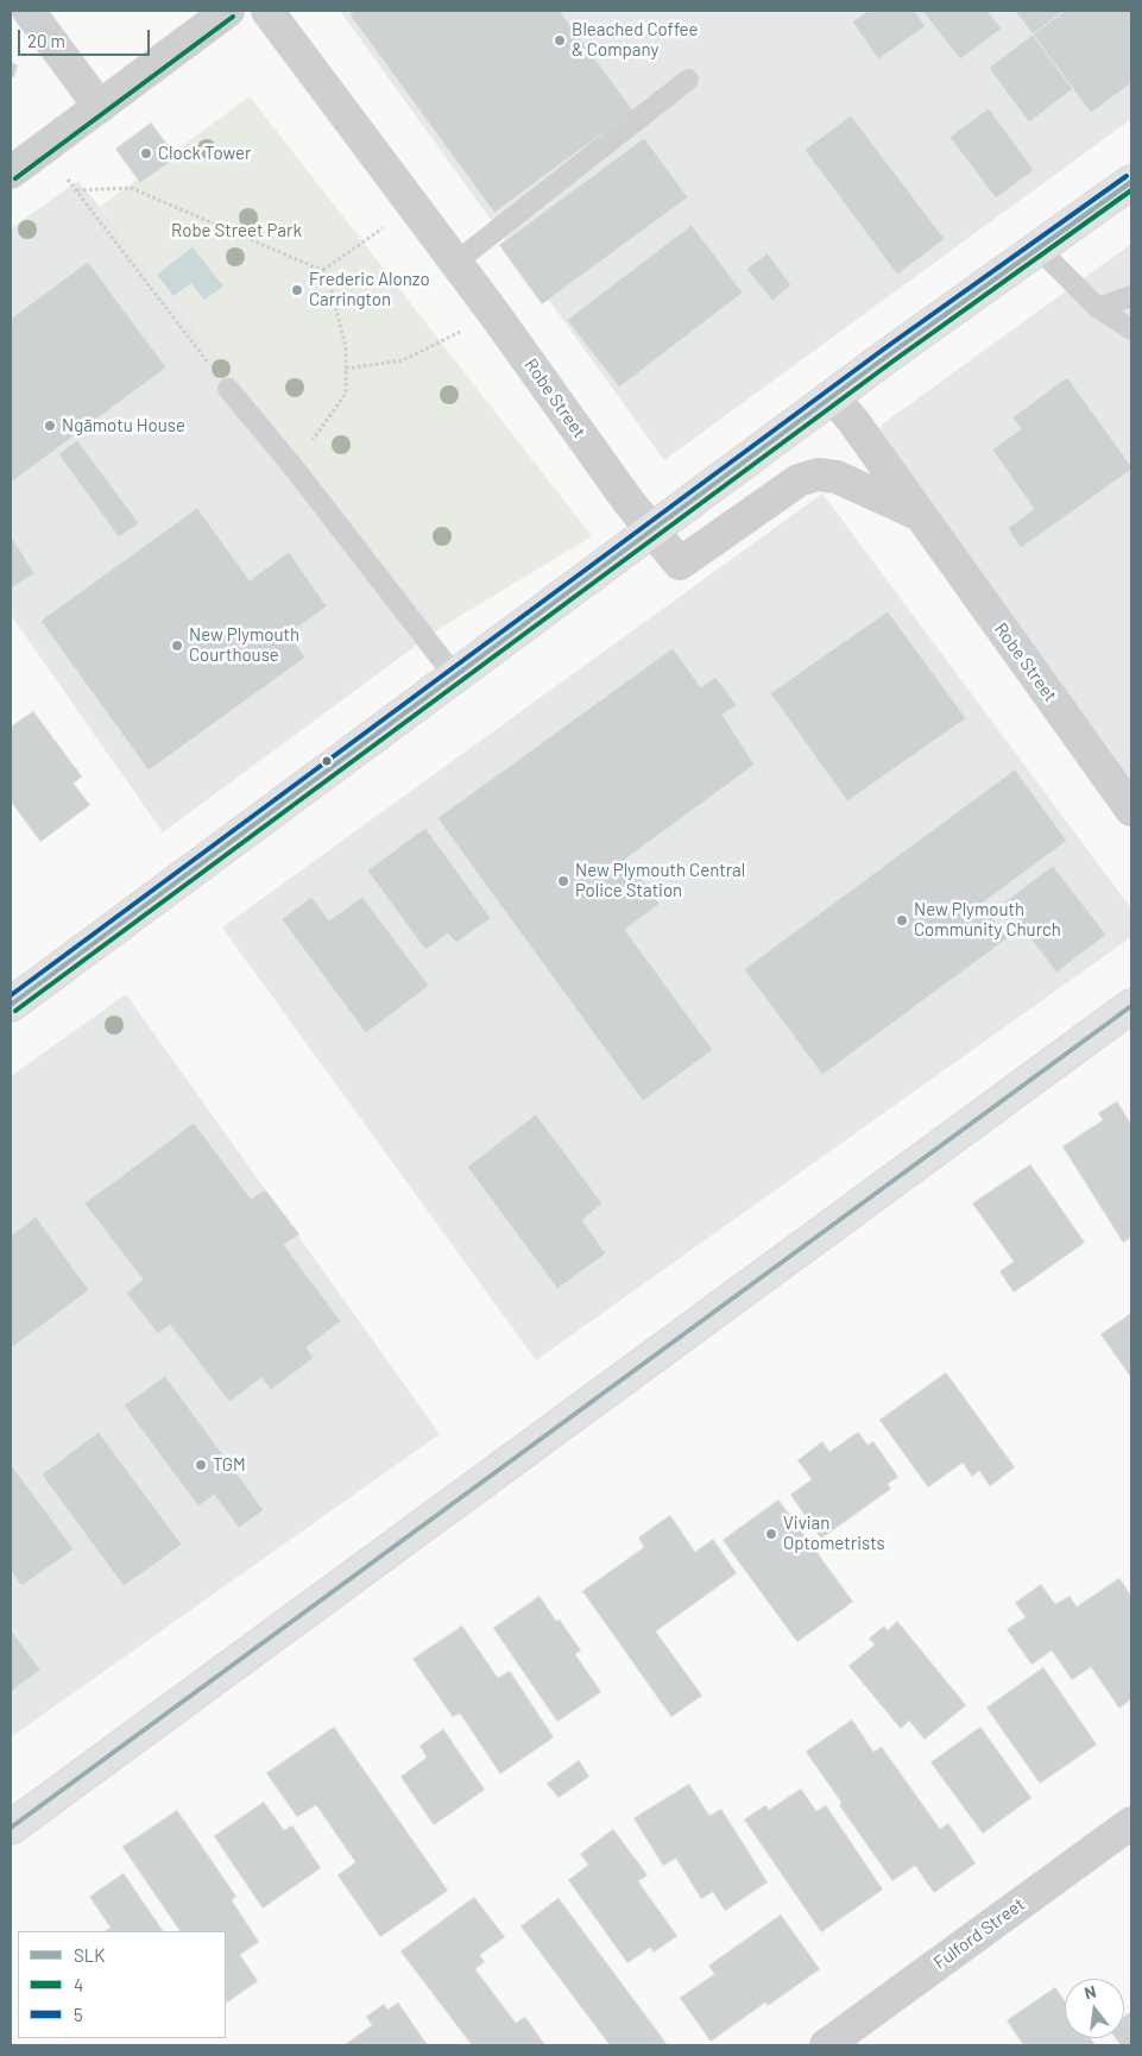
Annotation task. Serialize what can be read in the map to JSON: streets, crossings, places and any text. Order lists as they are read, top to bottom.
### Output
{
  "streets": {
    "street": ["Robe Street", "Fulford Street"]
  },
  "parks": ["Robe Street Park"],
  "places": [
    "Bleached Coffee & Company",
    "Clock Tower",
    "Frederic Alonzo Carrington",
    "Ngāmotu House",
    "New Plymouth Courthouse",
    "New Plymouth Central Police Station",
    "New Plymouth Community Church",
    "TGM",
    "Vivian Optometrists"
  ],
  "lines": ["transit line 4", "transit line 5", "transit line SLK"],
  "legend": ["SLK", "4", "5"],
  "scale_bar": "20 m",
  "north": "top"
}
